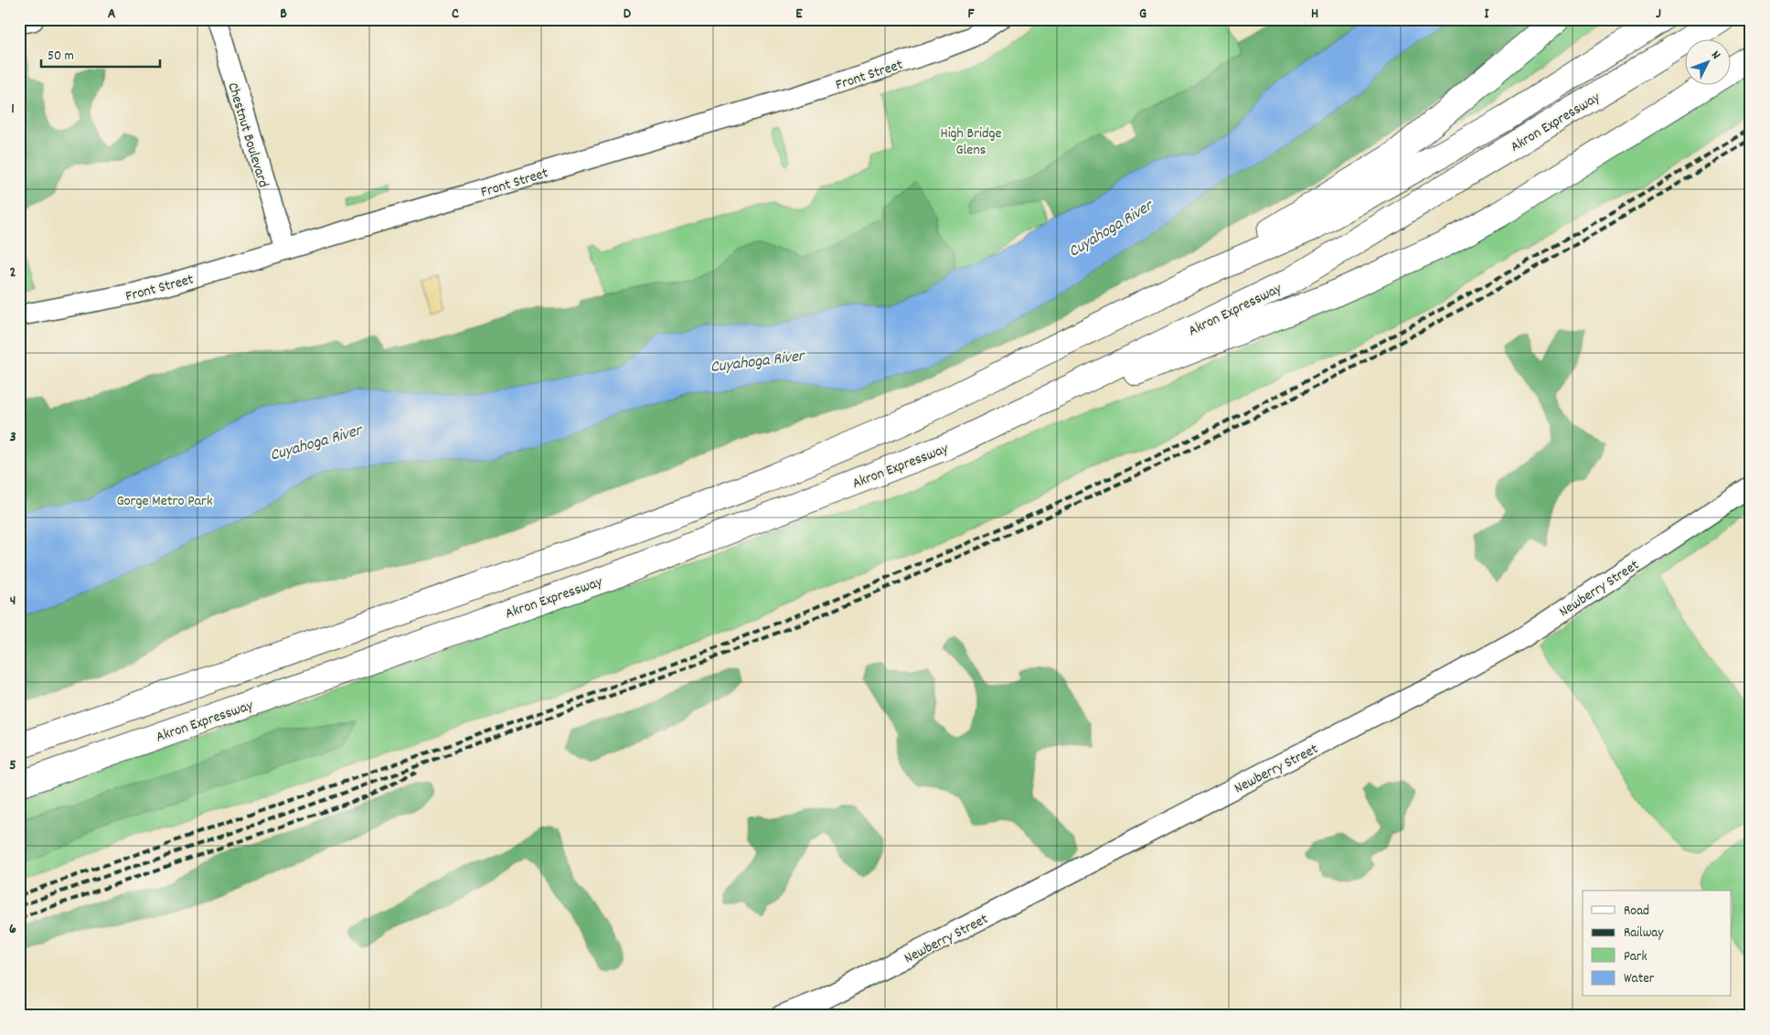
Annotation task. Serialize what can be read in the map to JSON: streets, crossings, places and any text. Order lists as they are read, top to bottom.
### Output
{
  "streets": {
    "highway": ["Akron Expressway"],
    "street": ["Front Street", "Chestnut Boulevard", "Newberry Street"]
  },
  "crossings": [
    ["Front Street", "Chestnut Boulevard"]
  ],
  "water": ["Cuyahoga River"],
  "parks": ["High Bridge Glens", "Gorge Metro Park"],
  "legend": [
    "Road",
    "Railway",
    "Park",
    "Water"
  ],
  "scale_bar": "50 m",
  "north": "top right",
  "grid": {
    "columns": [
      "A",
      "B",
      "C",
      "D",
      "E",
      "F",
      "G",
      "H",
      "I",
      "J"
    ],
    "rows": [
      "1",
      "2",
      "3",
      "4",
      "5",
      "6"
    ]
  }
}
